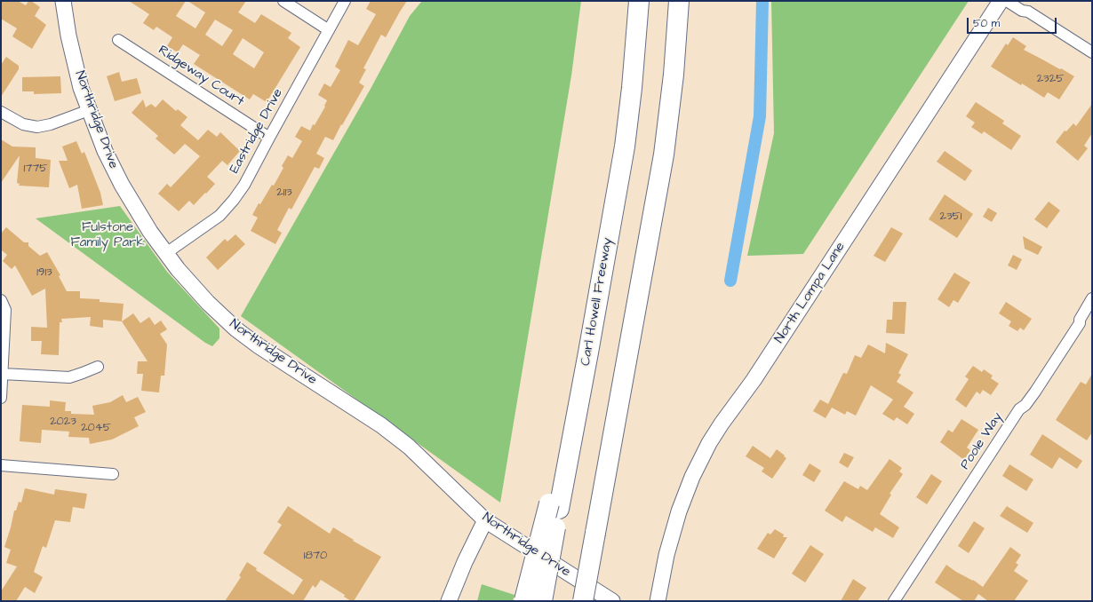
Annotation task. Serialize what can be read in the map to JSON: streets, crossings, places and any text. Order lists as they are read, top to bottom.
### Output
{
  "streets": {
    "highway": ["Carl Howell Freeway"],
    "street": [
      "Ridgeway Court",
      "Northridge Drive",
      "Eastridge Drive",
      "North Lompa Lane",
      "Poole Way"
    ]
  },
  "crossings": [
    ["Ridgeway Court", "Eastridge Drive"],
    ["Northridge Drive", "Eastridge Drive"]
  ],
  "parks": ["Fulstone Family Park"],
  "house_numbers": [
    "2325",
    "1775",
    "2113",
    "2351",
    "1913",
    "2023",
    "2045",
    "1870"
  ],
  "scale_bar": "50 m"
}
